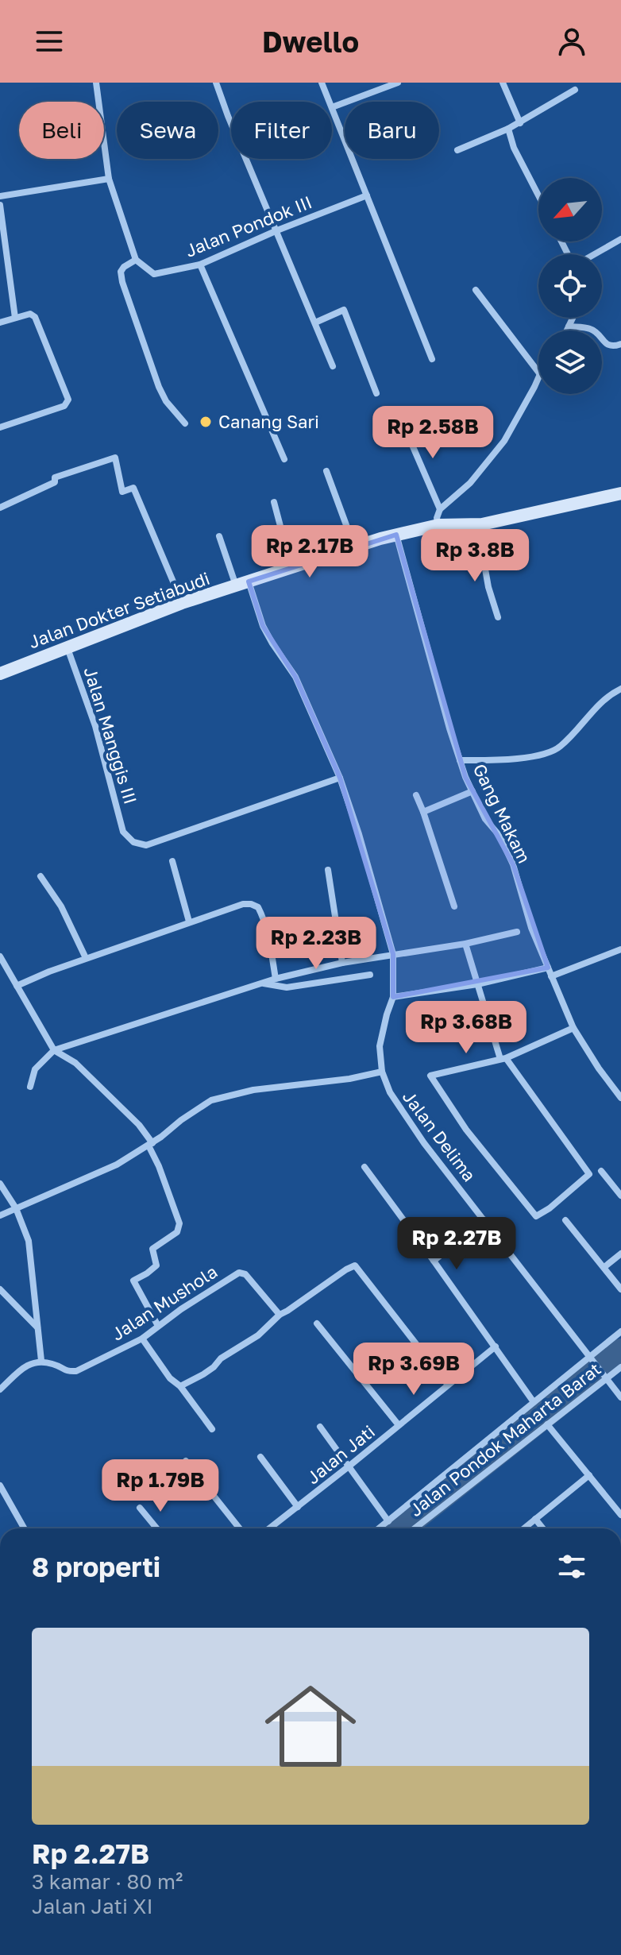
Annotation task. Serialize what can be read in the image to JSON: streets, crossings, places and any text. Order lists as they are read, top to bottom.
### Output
{
  "streets": {
    "street": [
      "Jalan Pondok III",
      "Jalan Dokter Setiabudi",
      "Jalan Manggis III",
      "Gang Makam",
      "Jalan Delima",
      "Jalan Mushola",
      "Jalan Pondok Maharta Barat",
      "Jalan Jati"
    ]
  },
  "crossings": [
    ["Jalan Dokter Setiabudi", "Jalan Manggis III"],
    ["Jalan Dokter Setiabudi", "Gang Makam"],
    ["Jalan Delima", "Jalan Pondok Maharta Barat"]
  ],
  "places": ["Canang Sari"],
  "north": "bottom left",
  "page": {
    "header": "Dwello",
    "chip": [
      "Beli",
      "Sewa",
      "Filter",
      "Baru"
    ],
    "price": [
      "Rp 2.58B",
      "Rp 2.17B",
      "Rp 3.8B",
      "Rp 2.23B",
      "Rp 3.68B",
      "Rp 2.27B",
      "Rp 3.69B",
      "Rp 1.79B"
    ],
    "heading": "8 properti",
    "list": [
      {
        "name": "Rp 2.27B",
        "note": "3 kamar · 80 m² · Jalan Jati XI"
      }
    ]
  }
}
